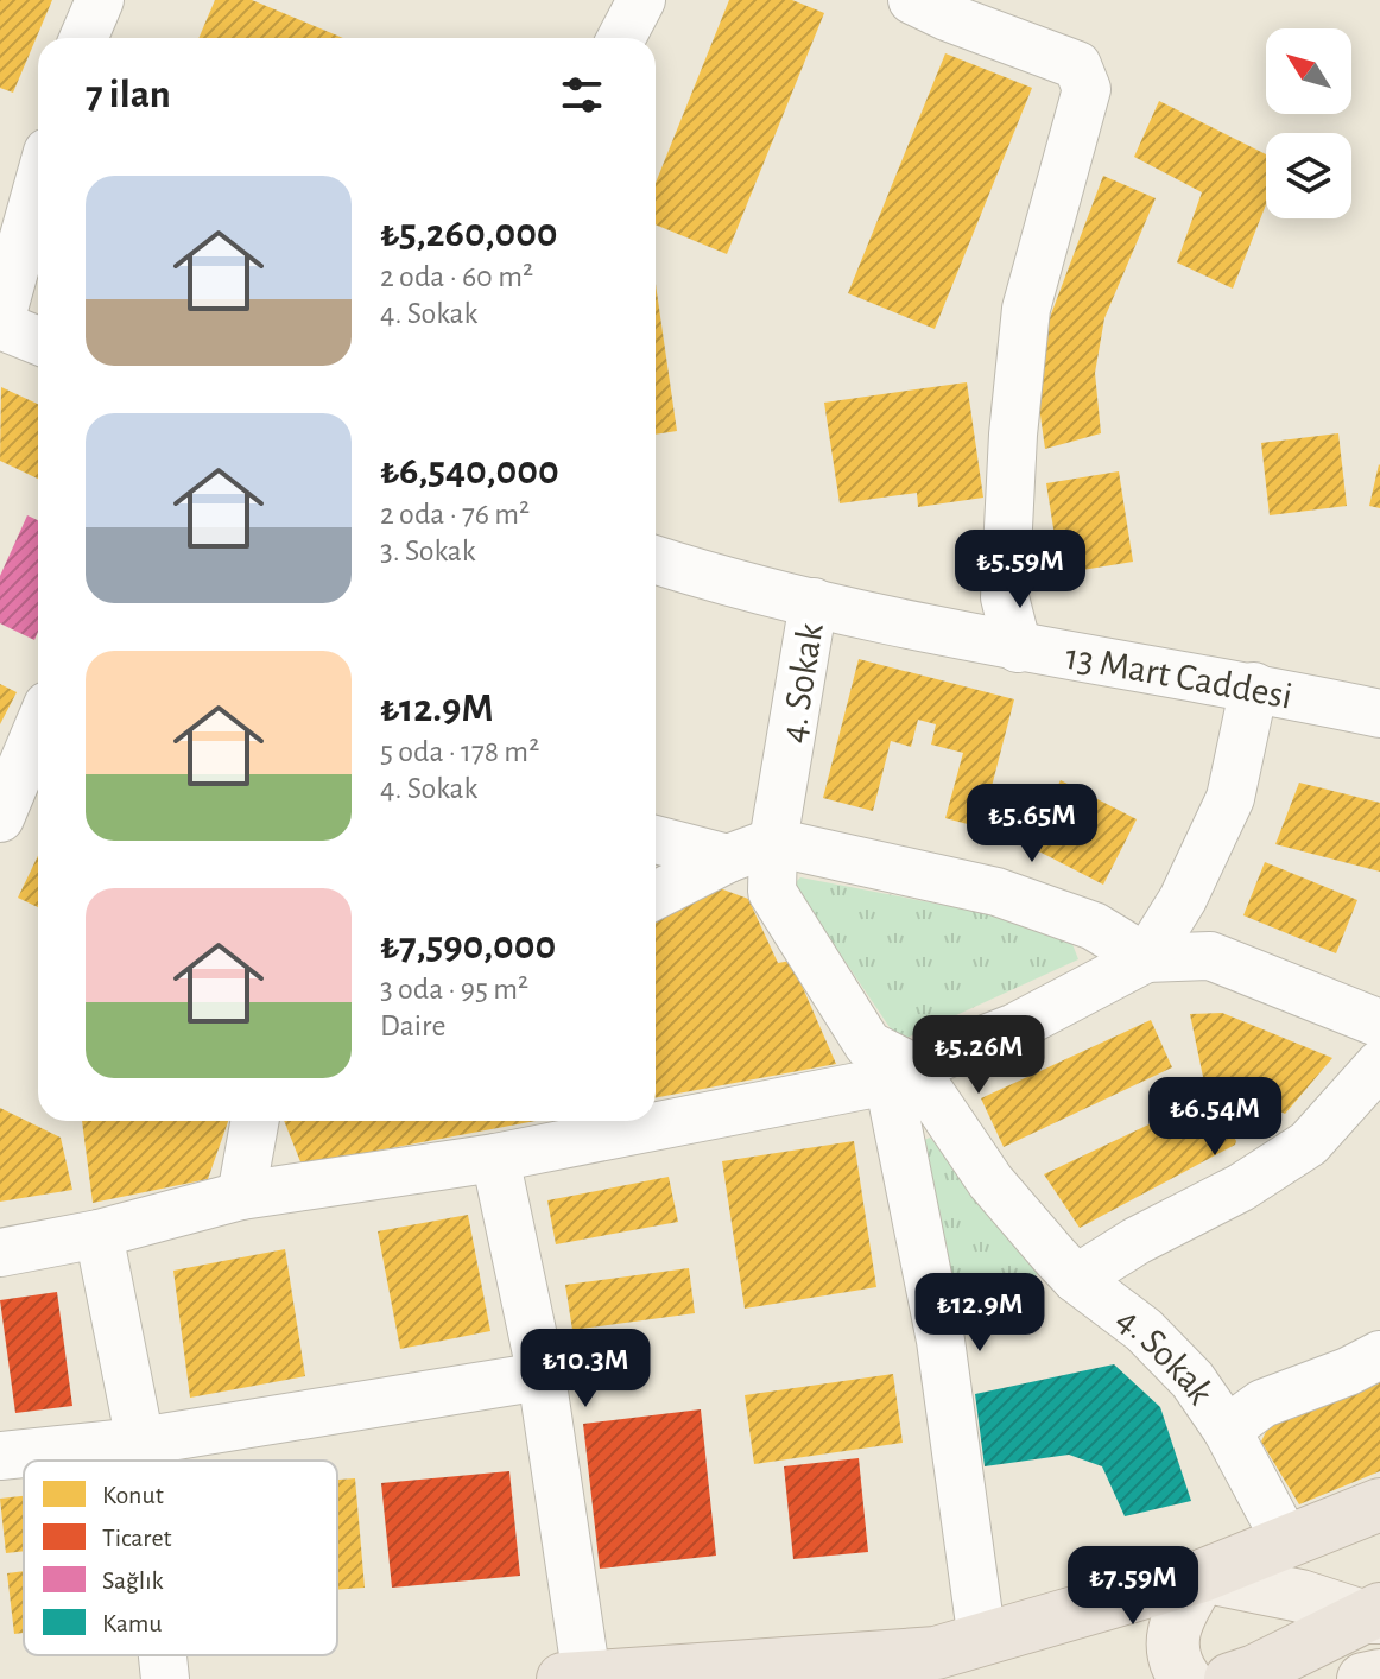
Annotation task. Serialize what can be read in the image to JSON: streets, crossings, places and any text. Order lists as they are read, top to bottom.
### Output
{
  "streets": {
    "street": ["13 Mart Caddesi", "4. Sokak"]
  },
  "crossings": [
    ["13 Mart Caddesi", "4. Sokak"]
  ],
  "legend": [
    "Konut",
    "Ticaret",
    "Sağlık",
    "Kamu"
  ],
  "north": "top left",
  "page": {
    "heading": "7 ilan",
    "list": [
      {
        "name": "₺5,260,000",
        "note": "2 oda · 60 m² · 4. Sokak"
      },
      {
        "name": "₺6,540,000",
        "note": "2 oda · 76 m² · 3. Sokak"
      },
      {
        "name": "₺12.9M",
        "note": "5 oda · 178 m² · 4. Sokak"
      },
      {
        "name": "₺7,590,000",
        "note": "3 oda · 95 m² · Daire"
      }
    ],
    "price": [
      "₺5.59M",
      "₺5.65M",
      "₺5.26M",
      "₺6.54M",
      "₺12.9M",
      "₺10.3M",
      "₺7.59M"
    ]
  }
}
